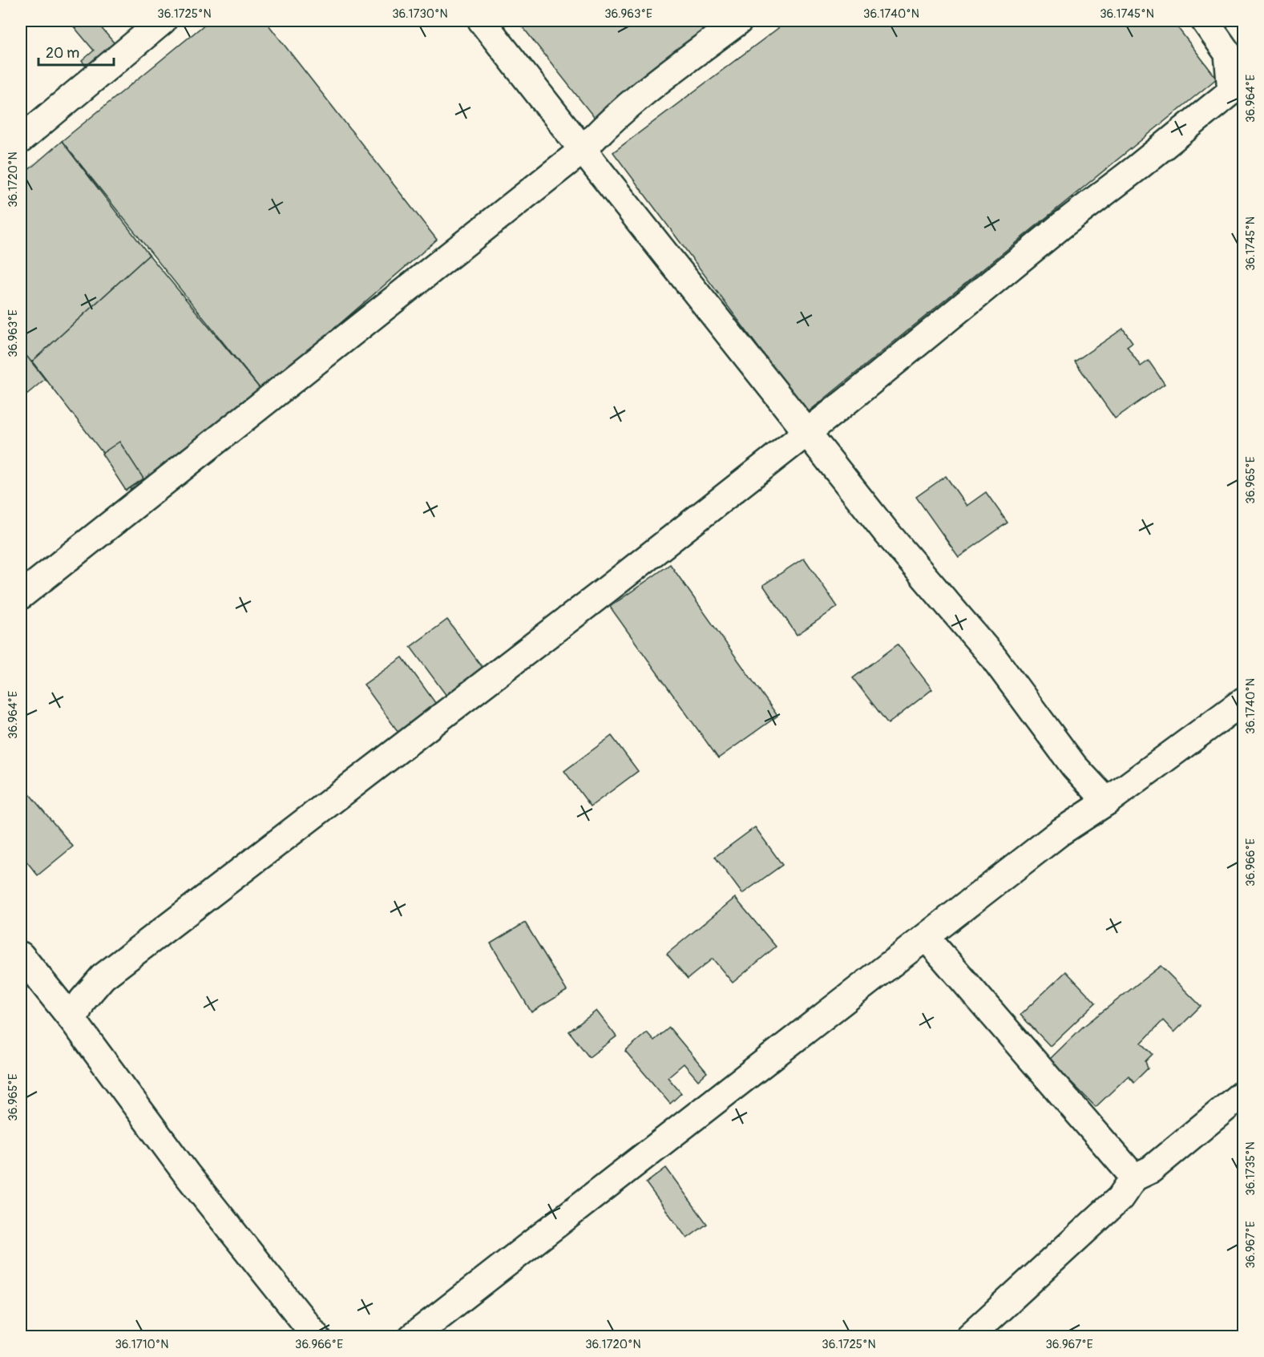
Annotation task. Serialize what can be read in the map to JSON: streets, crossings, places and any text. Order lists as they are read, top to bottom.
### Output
{
  "scale_bar": "20 m",
  "coordinates": [
    "36.1725°N",
    "36.1730°N",
    "36.963°E",
    "36.1740°N",
    "36.1745°N",
    "36.964°E",
    "36.1720°N",
    "36.965°E",
    "36.966°E",
    "36.1735°N",
    "36.967°E",
    "36.1710°N"
  ]
}
